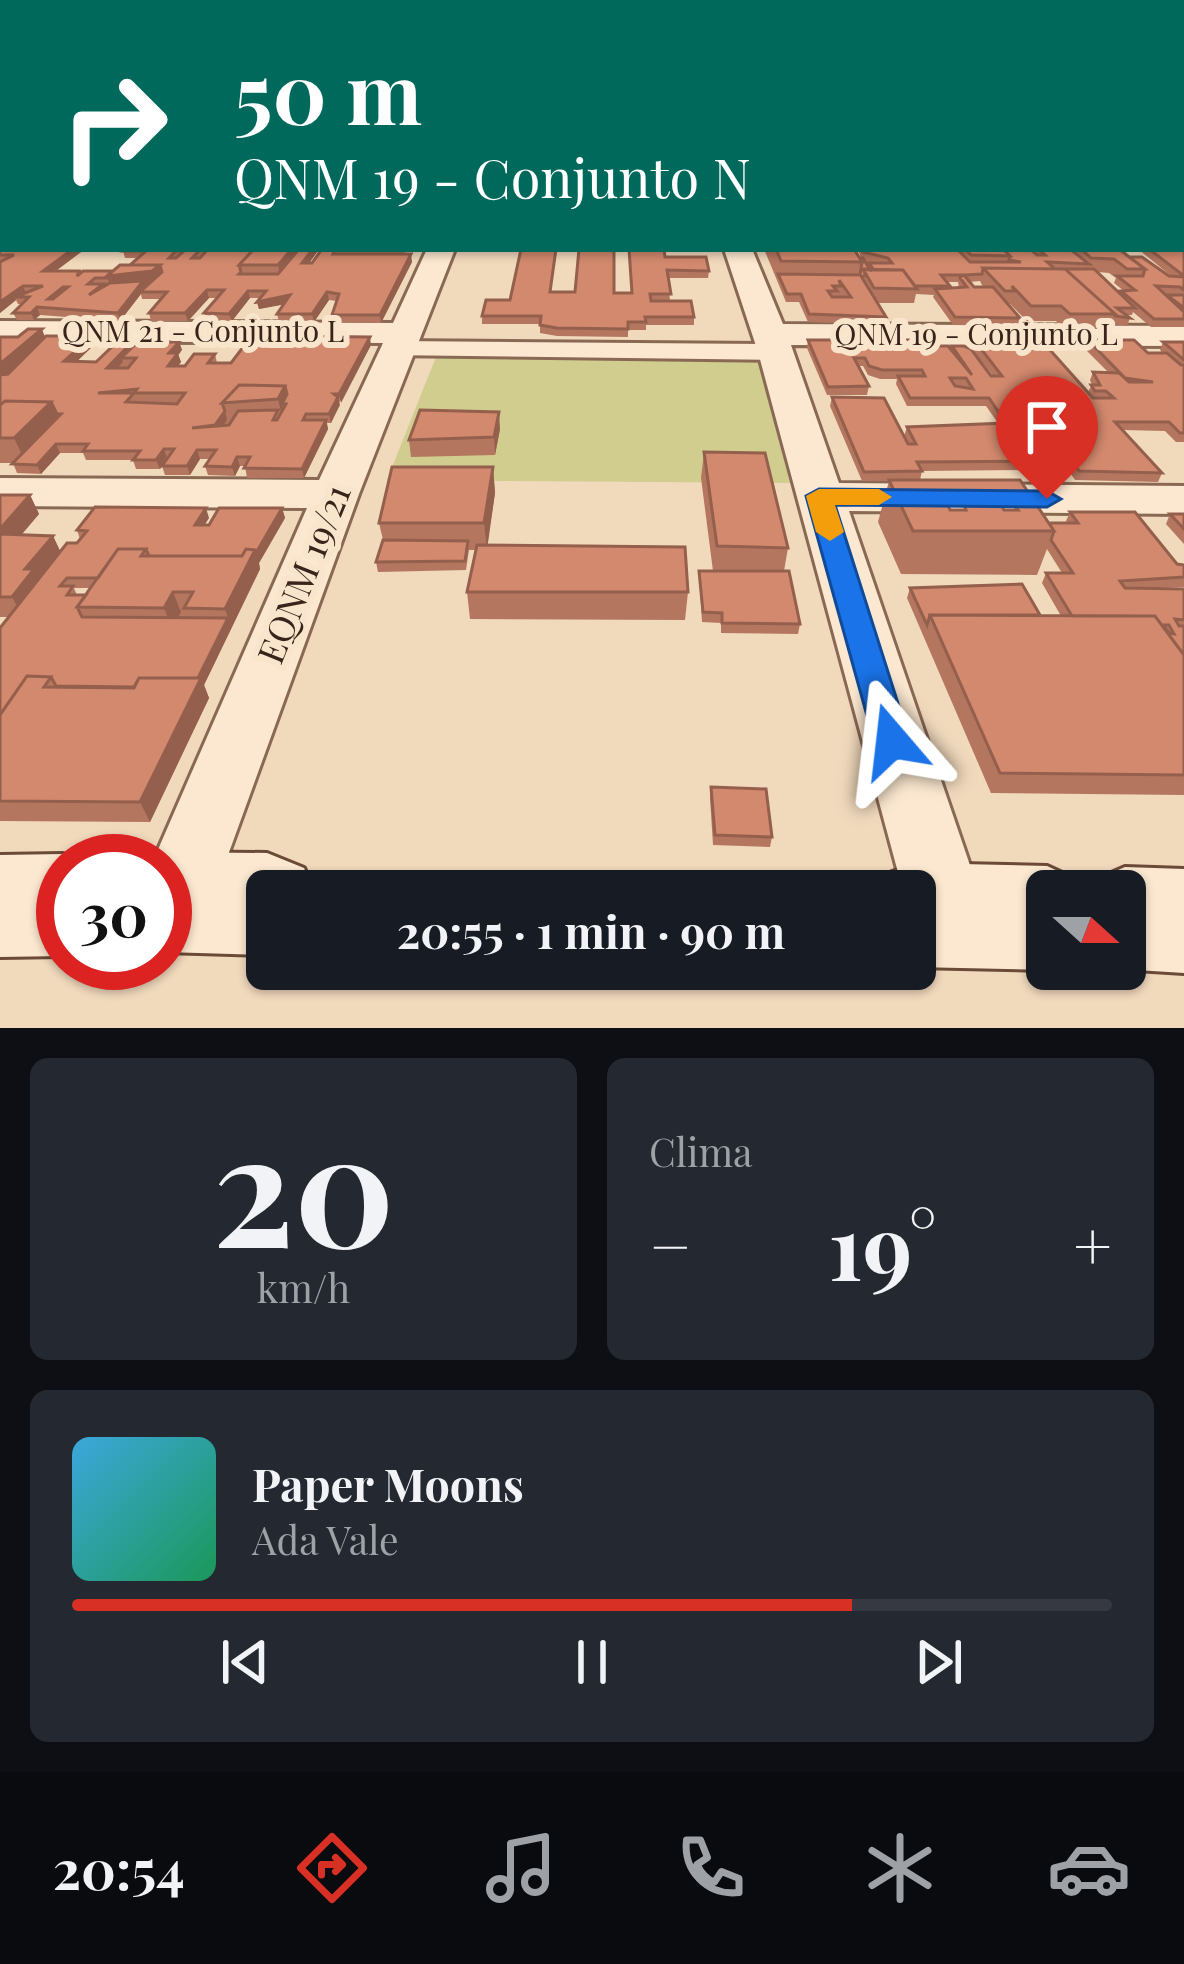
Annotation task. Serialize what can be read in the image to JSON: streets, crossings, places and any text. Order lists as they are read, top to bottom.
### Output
{
  "streets": {
    "street": ["QNM 21 - Conjunto L", "QNM 19 - Conjunto L", "EQNM 19/21"]
  },
  "crossings": [
    ["QNM 21 - Conjunto L", "EQNM 19/21"]
  ],
  "north": "right",
  "page": {
    "turn": ["50 m", "QNM 19 - Conjunto N"],
    "limit": "30",
    "trip": "20:55 · 1 min · 90 m",
    "tile": [
      ["20", "km/h"],
      "Clima"
    ],
    "heat": ["−", "19°", "+"],
    "song": ["Paper Moons", "Ada Vale"],
    "tabs": "20:54"
  }
}
